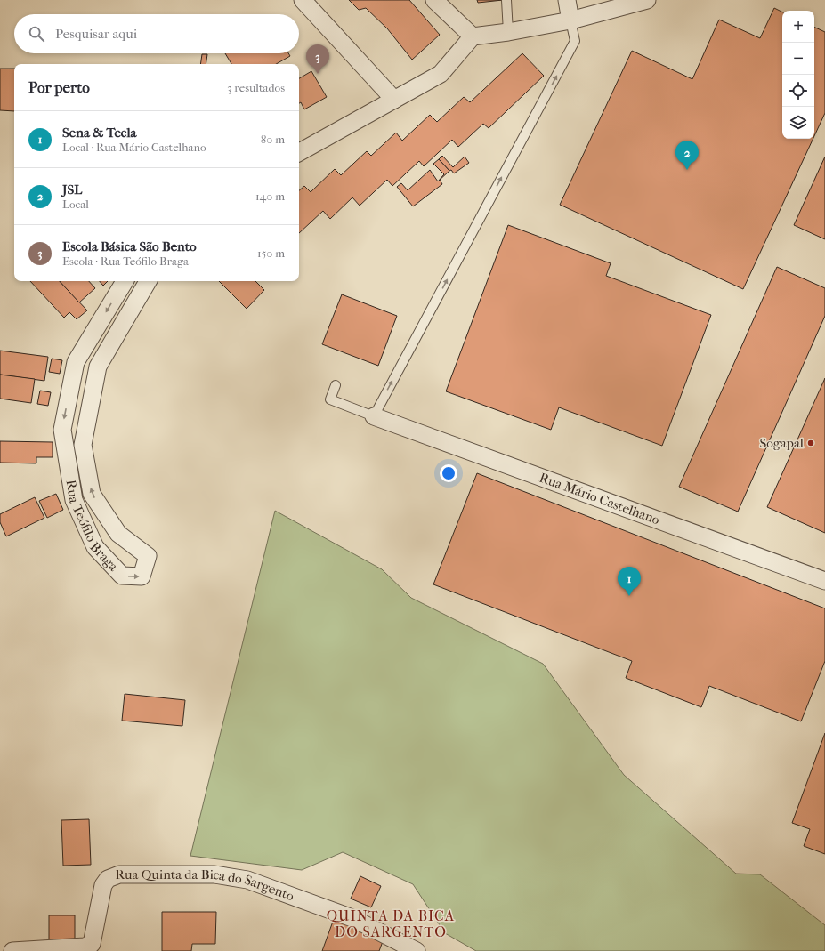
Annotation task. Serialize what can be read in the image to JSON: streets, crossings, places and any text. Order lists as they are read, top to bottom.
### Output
{
  "streets": {
    "street": ["Rua Mário Castelhano", "Rua Teófilo Braga", "Rua Quinta da Bica do Sargento"]
  },
  "districts": ["QUINTA DA BICA DO SARGENTO"],
  "places": ["Sogapal"],
  "page": {
    "map_buttons": ["+", "−"],
    "search": "Pesquisar aqui",
    "pins": ["3", "2", "1"],
    "heading": ["Por perto", "3 resultados"],
    "list": [
      {
        "mark": "1",
        "name": "Sena & Tecla",
        "note": "Local · Rua Mário Castelhano",
        "value": "80 m"
      },
      {
        "mark": "2",
        "name": "JSL",
        "note": "Local",
        "value": "140 m"
      },
      {
        "mark": "3",
        "name": "Escola Básica São Bento",
        "note": "Escola · Rua Teófilo Braga",
        "value": "150 m"
      }
    ]
  }
}
